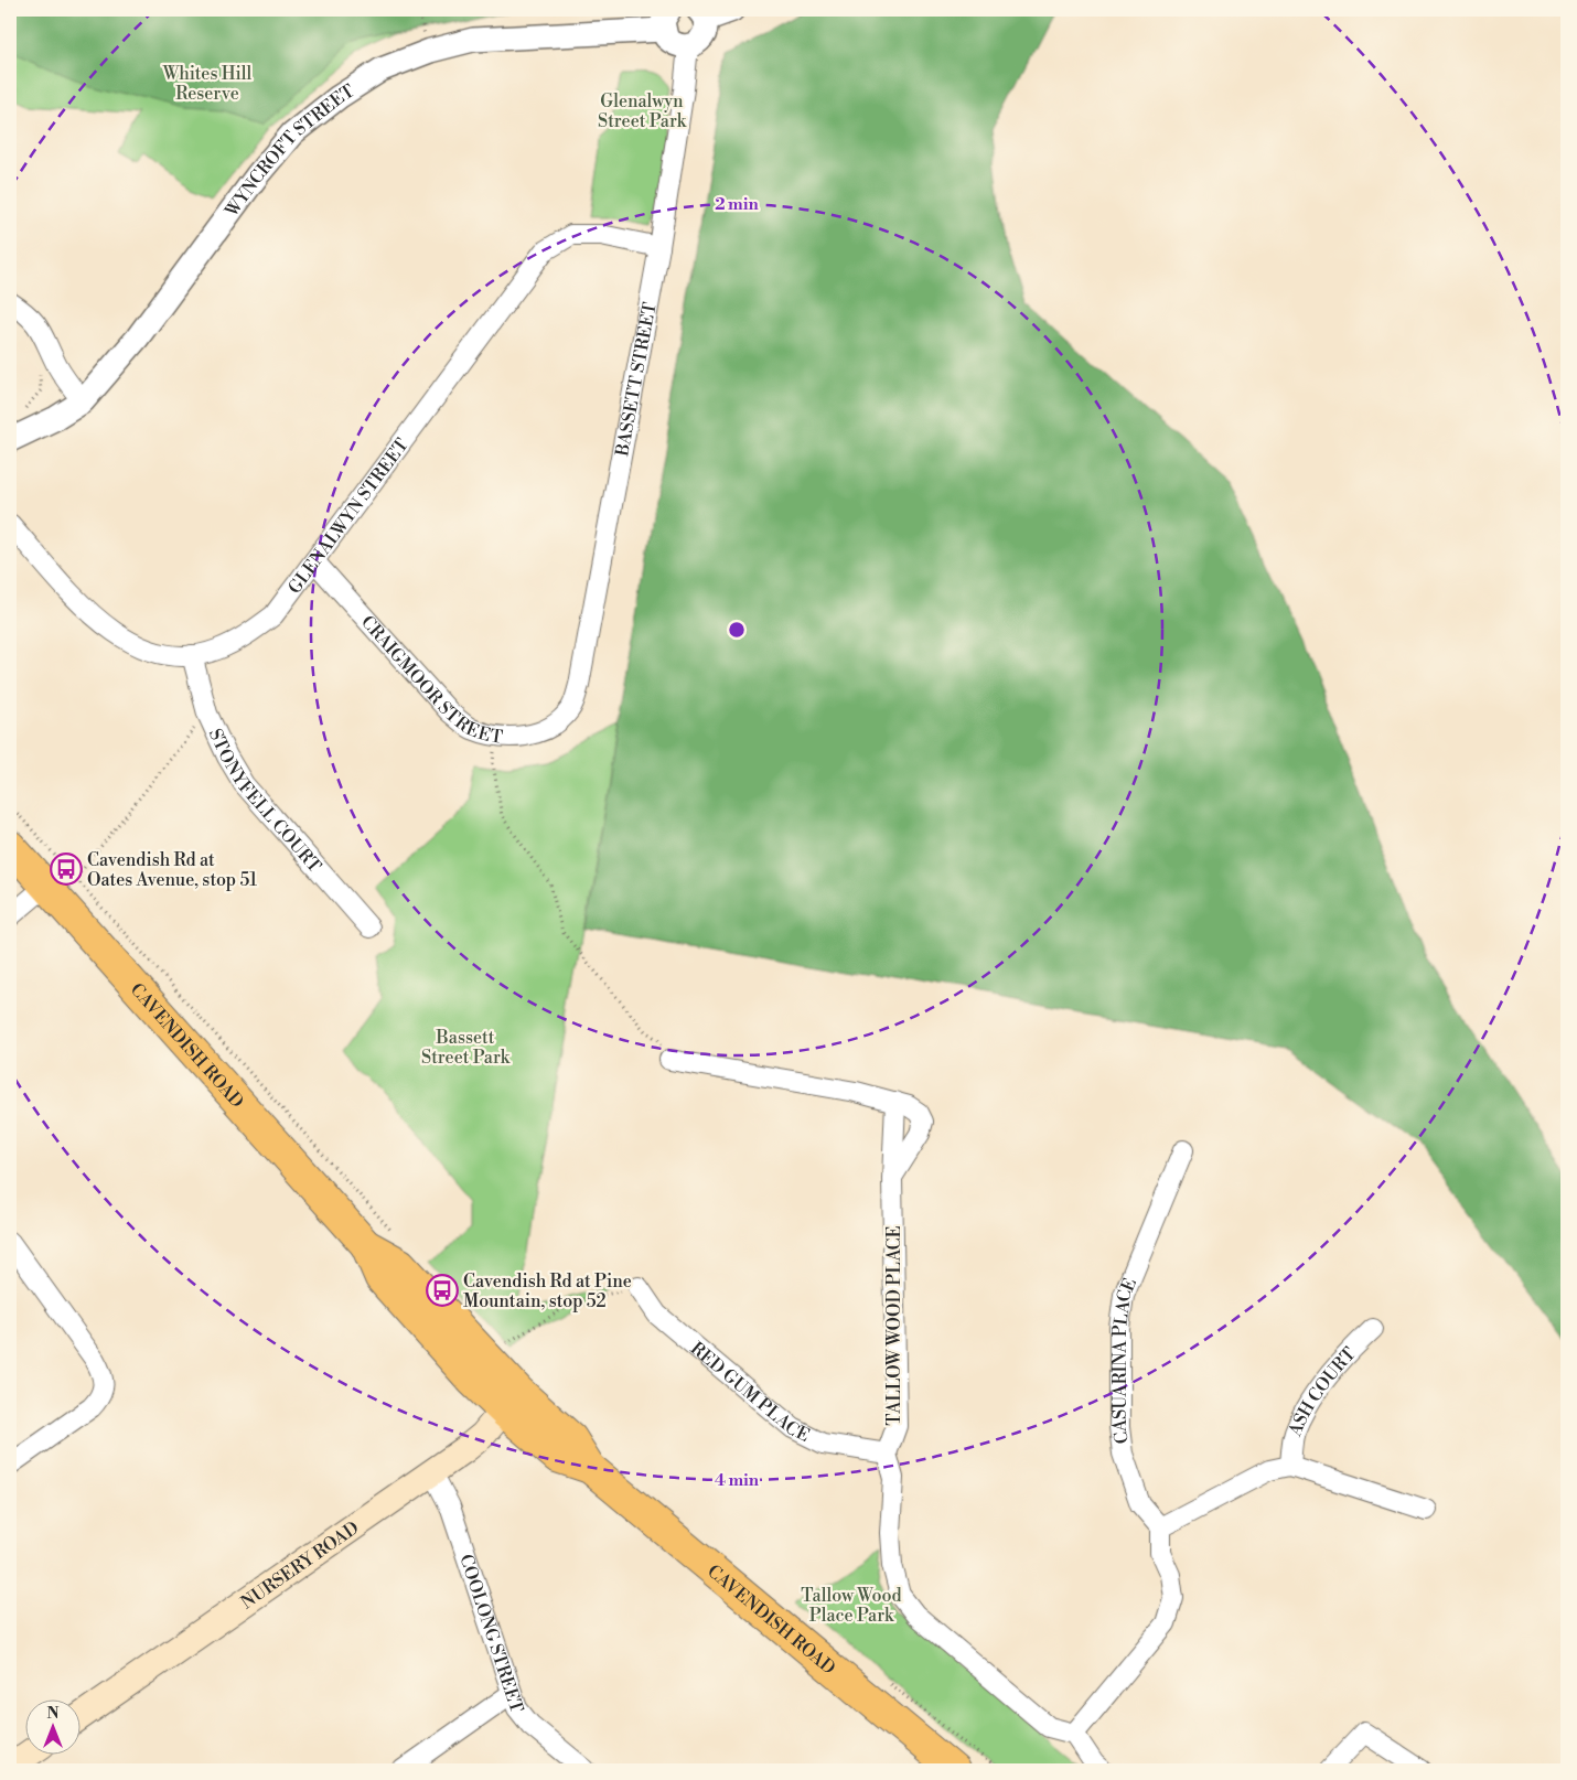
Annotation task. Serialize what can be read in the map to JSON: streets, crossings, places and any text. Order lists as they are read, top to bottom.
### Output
{
  "streets": {
    "main road": ["CAVENDISH ROAD", "NURSERY ROAD"],
    "street": [
      "WYNCROFT STREET",
      "BASSETT STREET",
      "GLENALWYN STREET",
      "CRAIGMOOR STREET",
      "STONYFELL COURT",
      "TALLOW WOOD PLACE",
      "CASUARINA PLACE",
      "RED GUM PLACE",
      "ASH COURT",
      "COOLONG STREET"
    ]
  },
  "crossings": [
    ["BASSETT STREET", "GLENALWYN STREET"],
    ["BASSETT STREET", "CRAIGMOOR STREET"],
    ["GLENALWYN STREET", "CRAIGMOOR STREET"],
    ["GLENALWYN STREET", "STONYFELL COURT"],
    ["CAVENDISH ROAD", "NURSERY ROAD"],
    ["TALLOW WOOD PLACE", "RED GUM PLACE"],
    ["NURSERY ROAD", "COOLONG STREET"]
  ],
  "parks": [
    "Whites Hill Reserve",
    "Glenalwyn Street Park",
    "Bassett Street Park",
    "Tallow Wood Place Park"
  ],
  "places": {
    "bus stop": ["Cavendish Rd at Oates Avenue, stop 51", "Cavendish Rd at Pine Mountain, stop 52"]
  },
  "north": "top",
  "rings": ["2 min", "4 min"]
}
